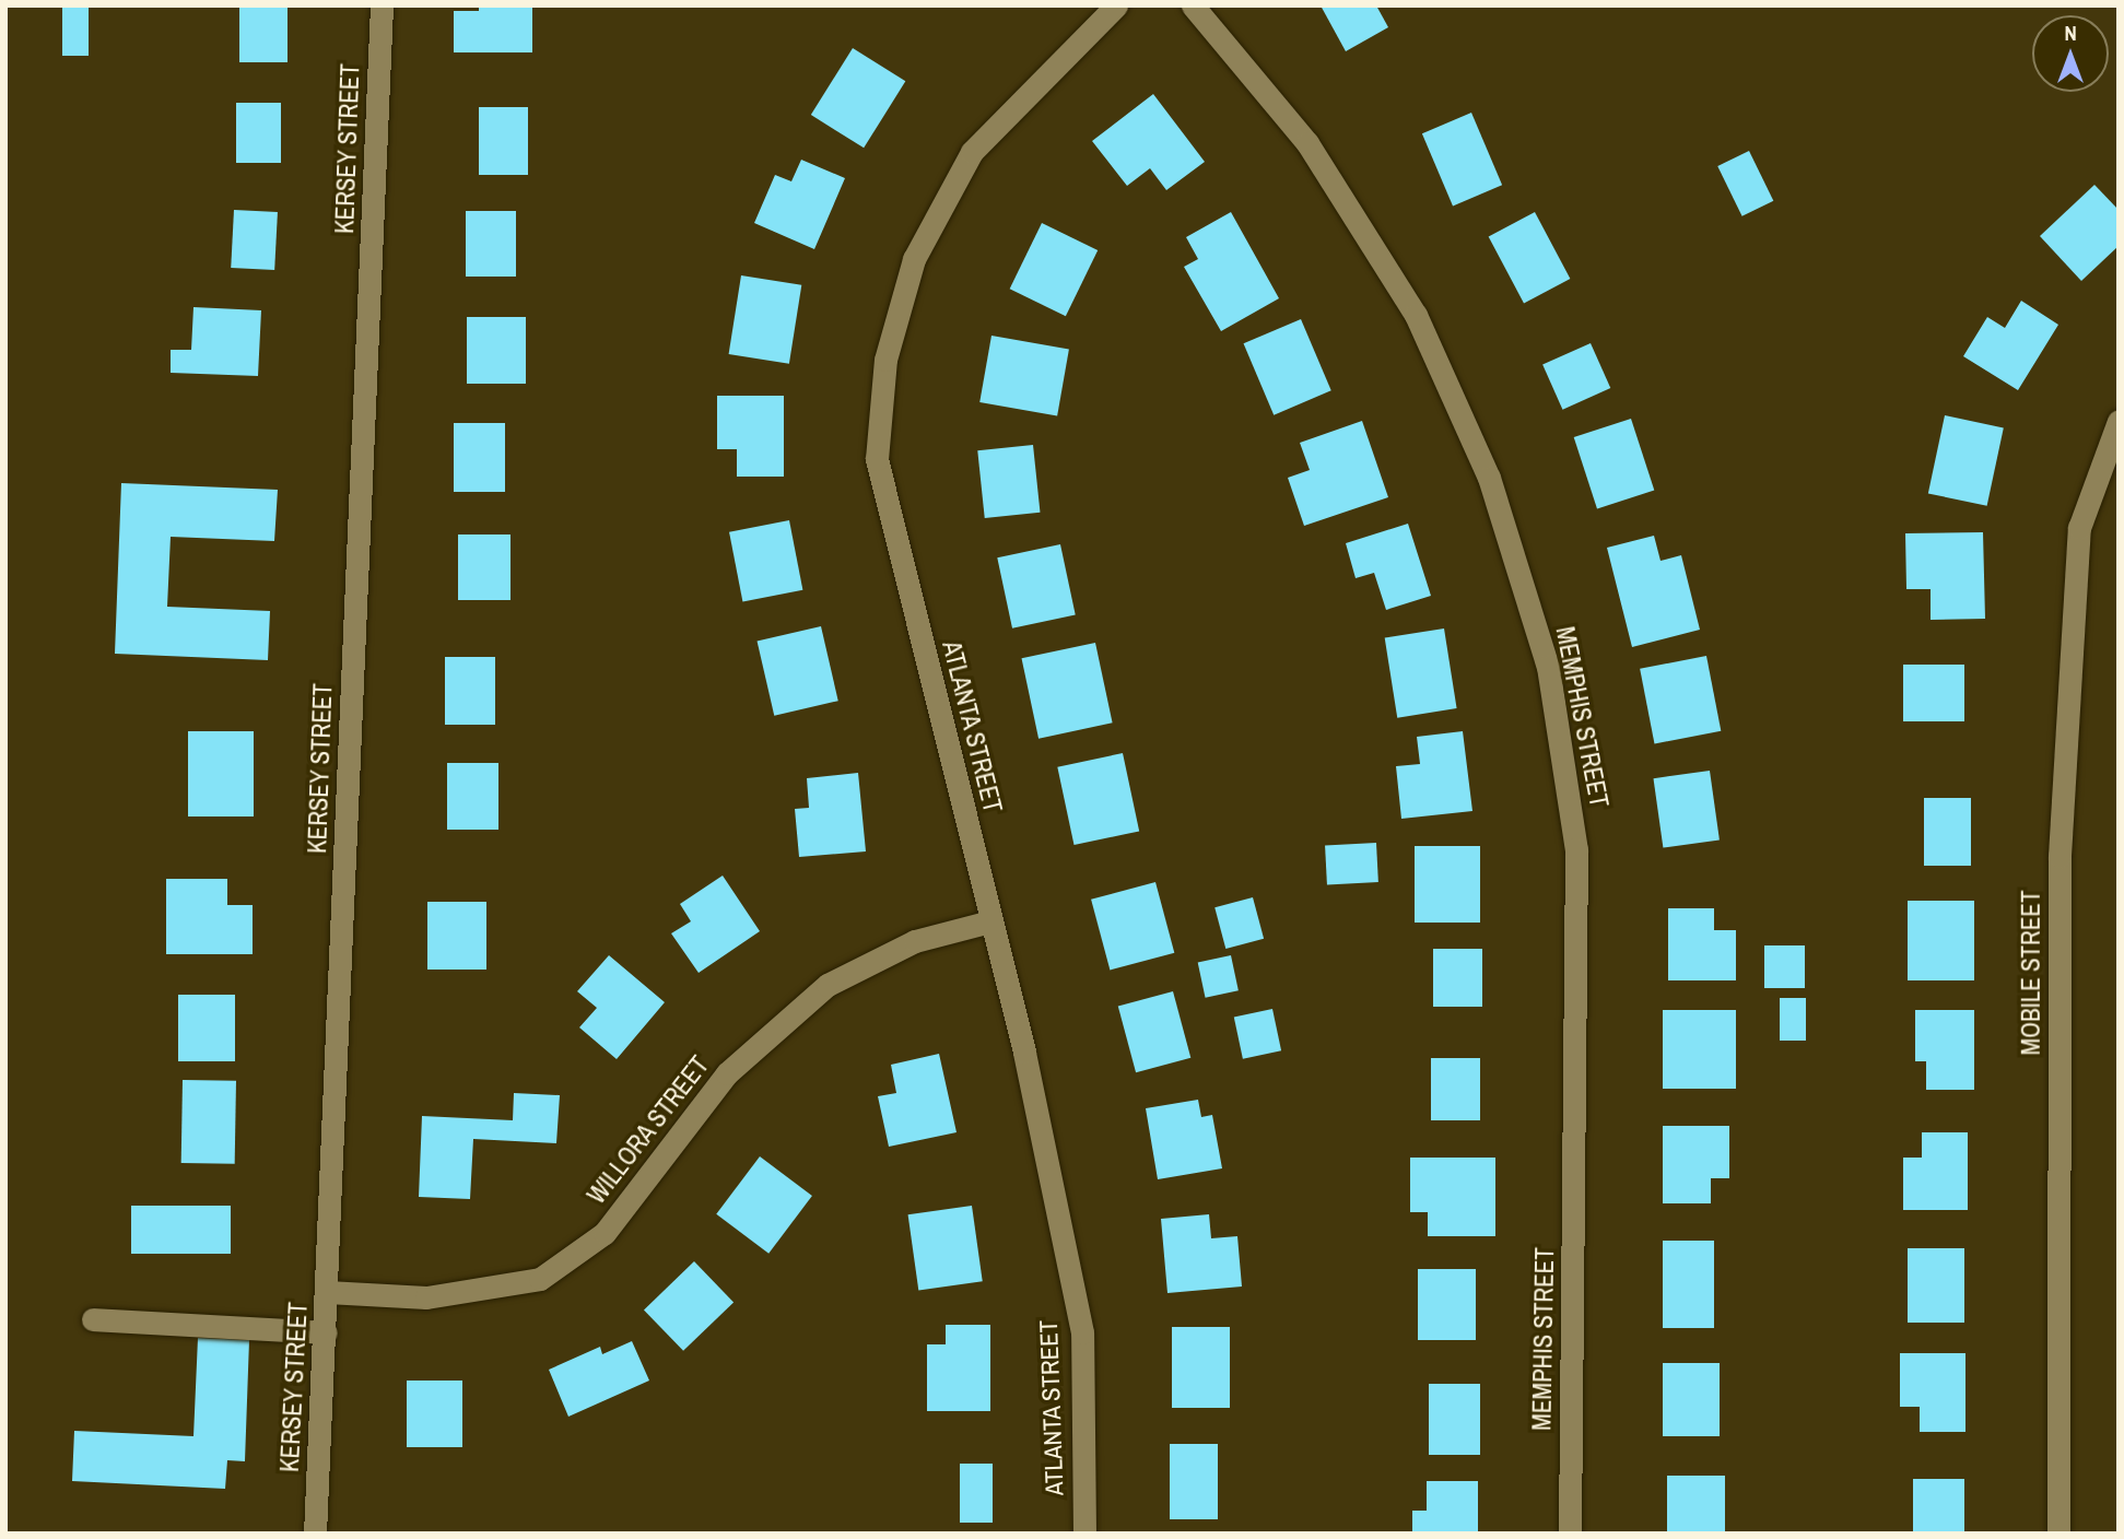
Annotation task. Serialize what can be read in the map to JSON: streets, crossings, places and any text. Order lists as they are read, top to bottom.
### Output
{
  "streets": {
    "street": [
      "KERSEY STREET",
      "MEMPHIS STREET",
      "ATLANTA STREET",
      "MOBILE STREET",
      "WILLORA STREET"
    ]
  },
  "crossings": [
    ["KERSEY STREET", "WILLORA STREET"],
    ["ATLANTA STREET", "WILLORA STREET"]
  ],
  "north": "top"
}
